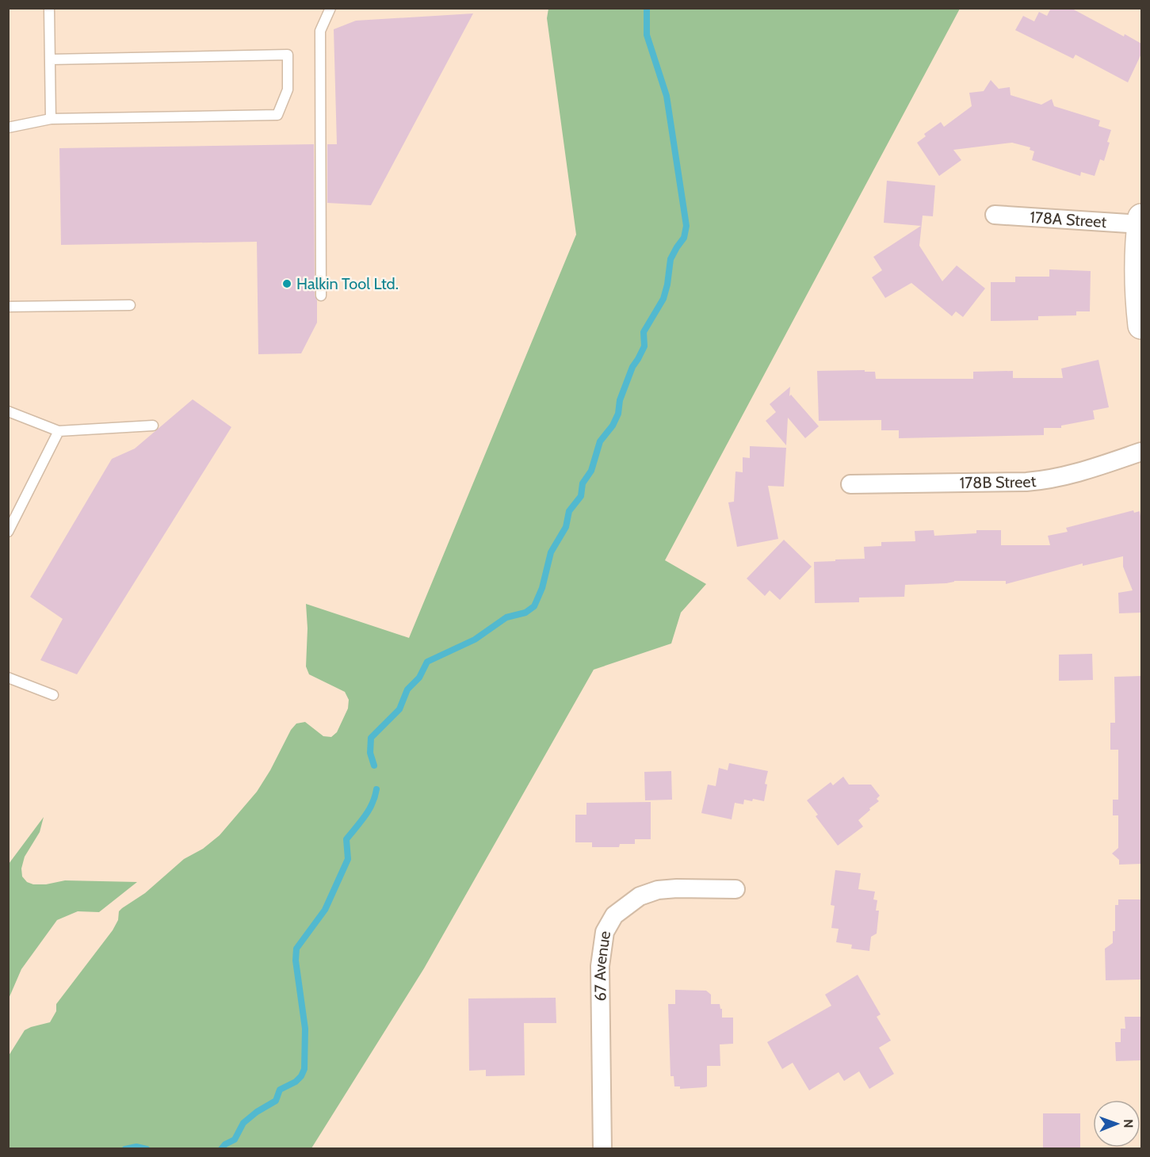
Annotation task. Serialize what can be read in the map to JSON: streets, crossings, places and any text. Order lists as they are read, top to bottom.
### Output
{
  "streets": {
    "street": ["178A Street", "178B Street", "67 Avenue"]
  },
  "places": ["Halkin Tool Ltd."],
  "north": "right"
}
